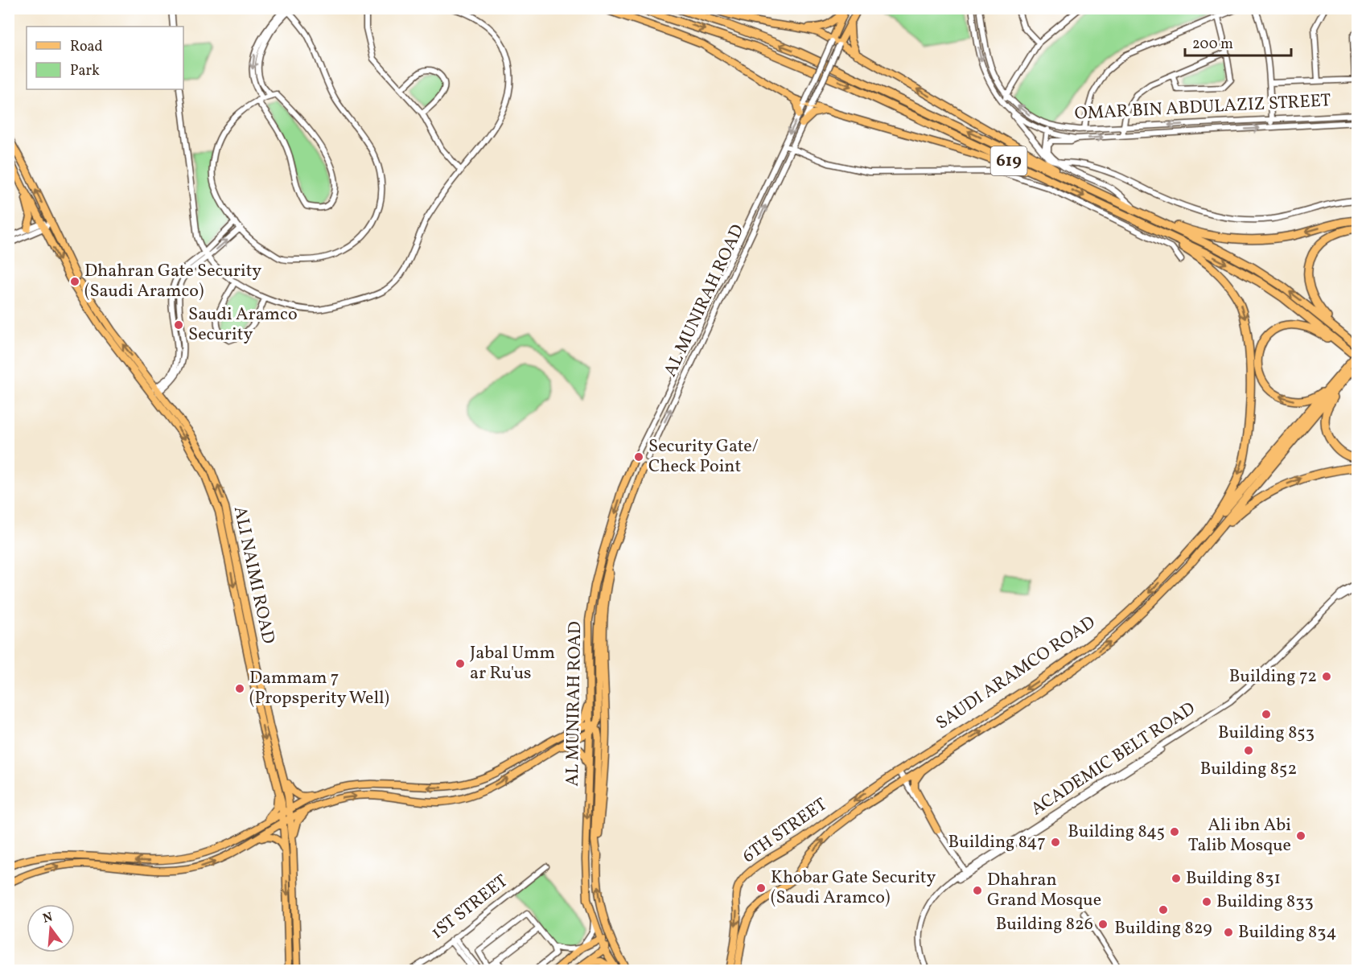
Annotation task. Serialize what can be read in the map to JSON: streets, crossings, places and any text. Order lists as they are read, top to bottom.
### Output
{
  "streets": {
    "highway": ["619"],
    "main road": [
      "AL MUNIRAH ROAD",
      "ALI NAIMI ROAD",
      "SAUDI ARAMCO ROAD",
      "6TH STREET"
    ],
    "street": ["OMAR BIN ABDULAZIZ STREET", "ACADEMIC BELT ROAD", "1ST STREET"]
  },
  "crossings": [
    ["SAUDI ARAMCO ROAD", "6TH STREET"]
  ],
  "places": [
    "Dhahran Gate Security (Saudi Aramco)",
    "Saudi Aramco Security",
    "Security Gate/ Check Point",
    "Jabal Umm ar Ru'us",
    "Building 72",
    "Dammam 7 (Propsperity Well)",
    "Building 853",
    "Building 852",
    "Building 845",
    "Ali ibn Abi Talib Mosque",
    "Building 847",
    "Building 831",
    "Khobar Gate Security (Saudi Aramco)",
    "Dhahran Grand Mosque",
    "Building 833",
    "Building 829",
    "Building 826",
    "Building 834"
  ],
  "legend": ["Road", "Park"],
  "scale_bar": "200 m",
  "north": "top"
}
